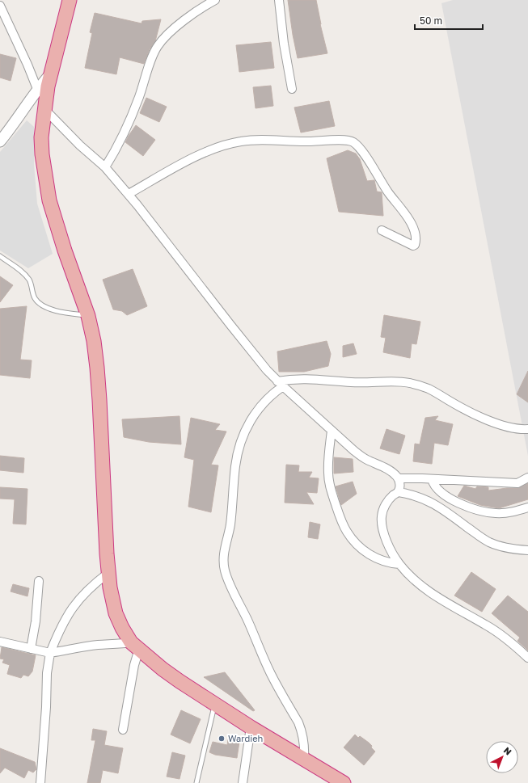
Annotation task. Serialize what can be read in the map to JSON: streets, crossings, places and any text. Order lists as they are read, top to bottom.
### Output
{
  "places": ["Wardieh"],
  "scale_bar": "50 m",
  "north": "top right"
}
